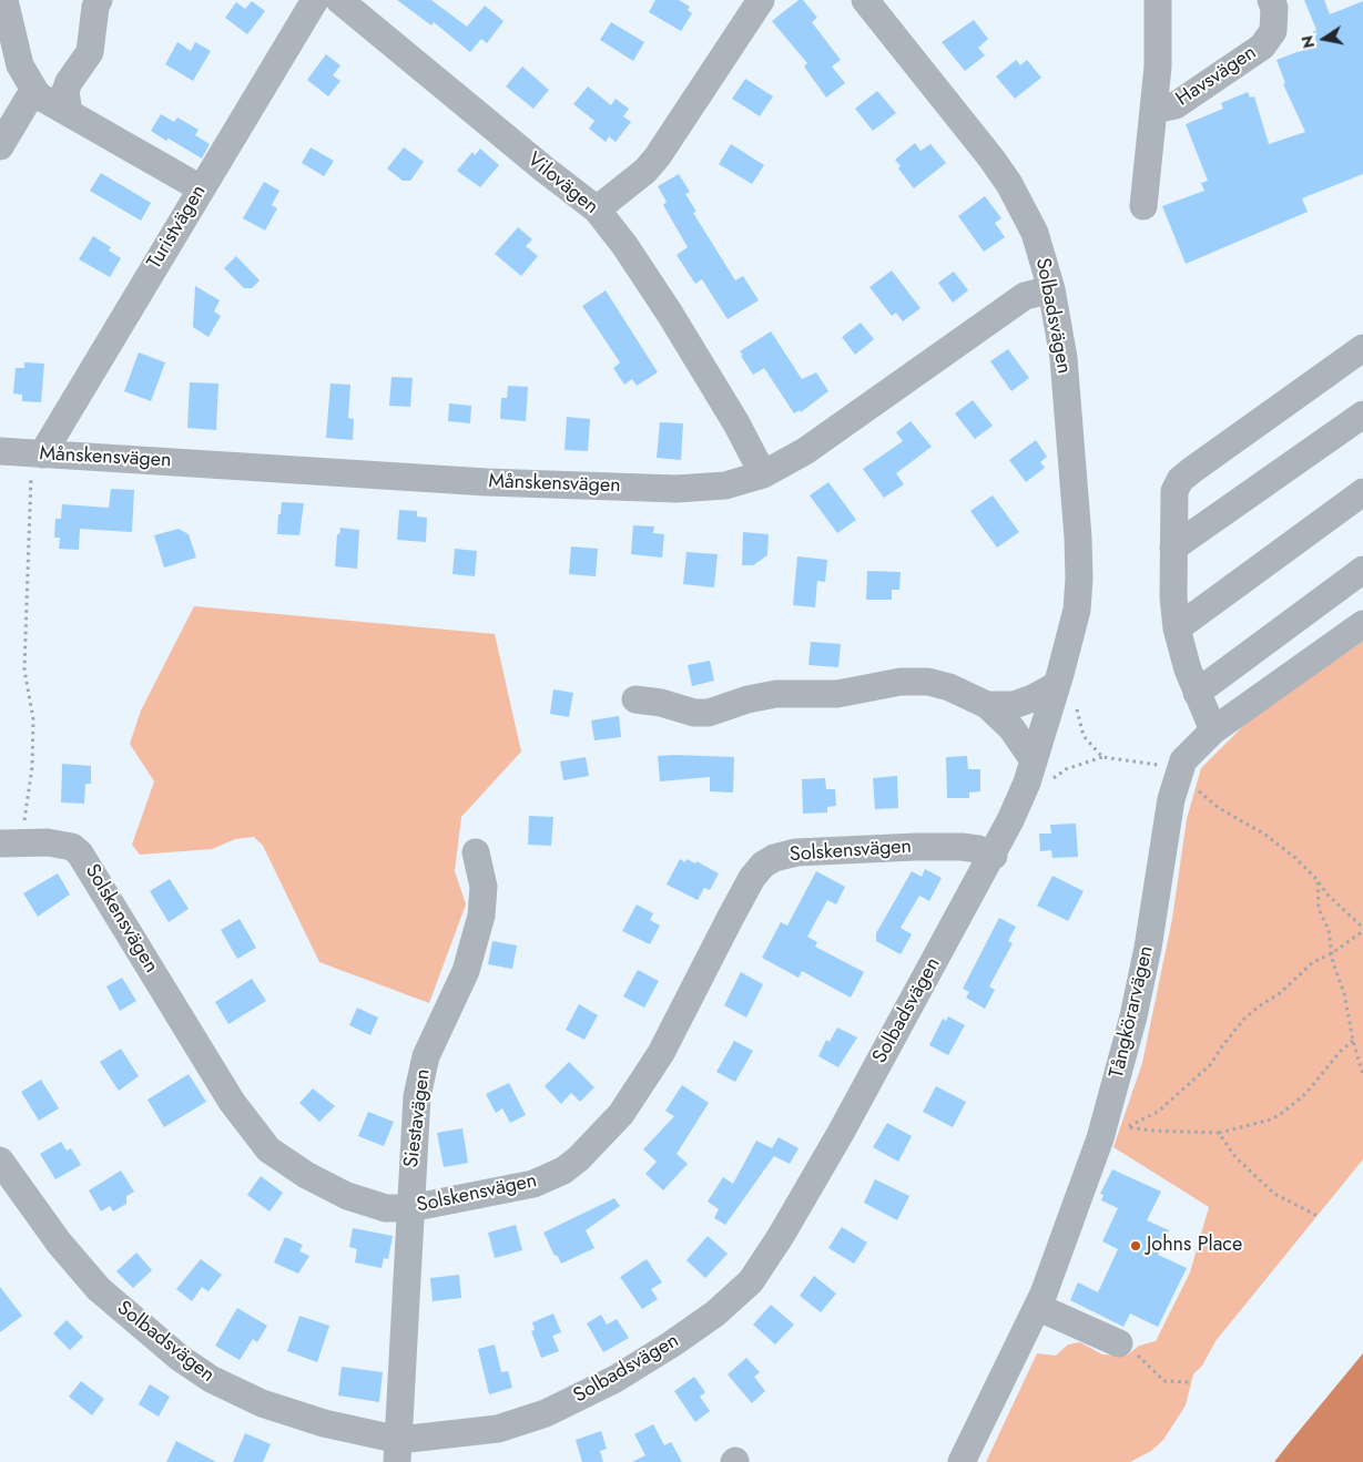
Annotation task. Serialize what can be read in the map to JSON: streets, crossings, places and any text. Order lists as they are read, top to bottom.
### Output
{
  "streets": {
    "street": [
      "Havsvägen",
      "Vilovägen",
      "Turistvägen",
      "Solbadsvägen",
      "Månskensvägen",
      "Solskensvägen",
      "Tångkörarvägen",
      "Siestavägen"
    ]
  },
  "crossings": [
    ["Vilovägen", "Månskensvägen"],
    ["Turistvägen", "Månskensvägen"],
    ["Solbadsvägen", "Månskensvägen"],
    ["Solbadsvägen", "Solskensvägen"],
    ["Solbadsvägen", "Siestavägen"],
    ["Solskensvägen", "Siestavägen"]
  ],
  "places": ["Johns Place"],
  "north": "left"
}
